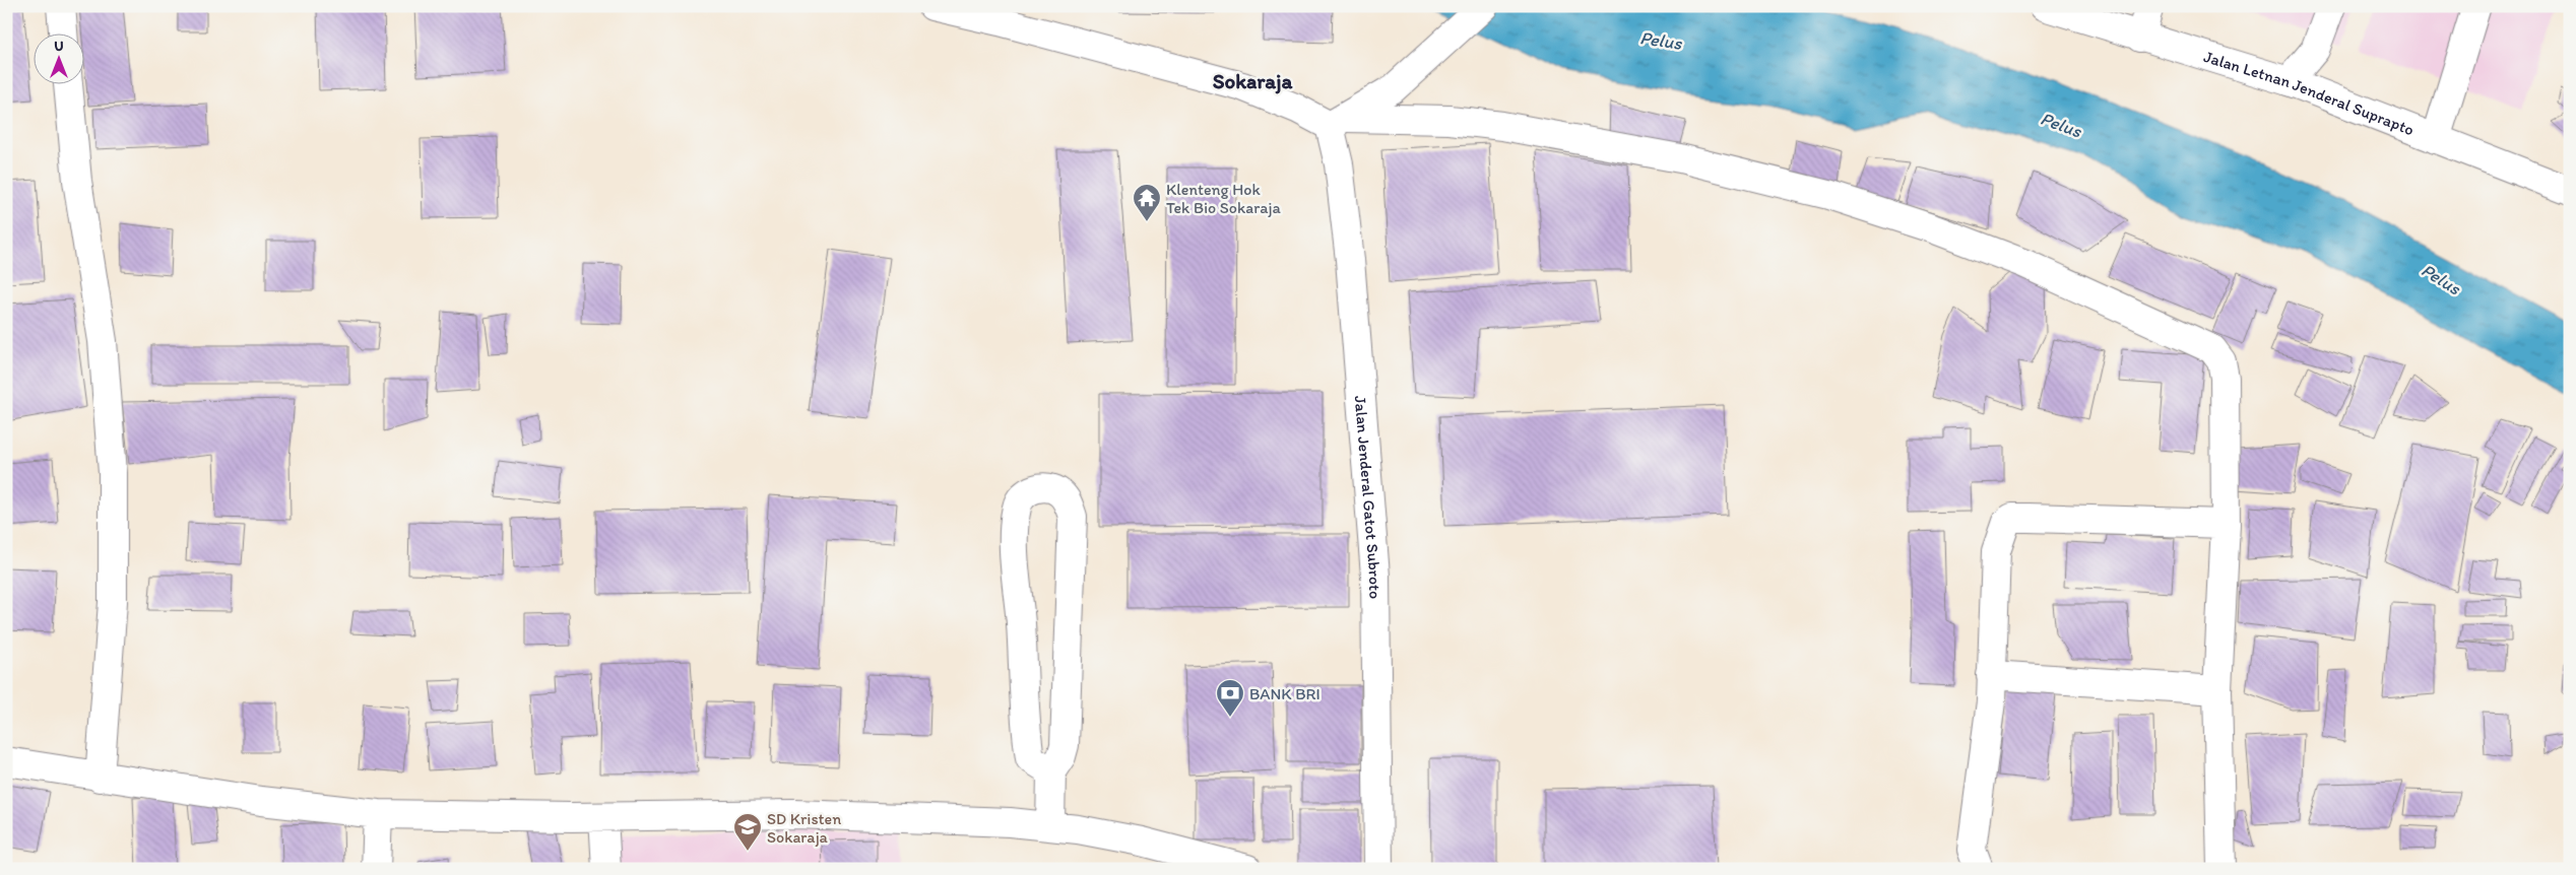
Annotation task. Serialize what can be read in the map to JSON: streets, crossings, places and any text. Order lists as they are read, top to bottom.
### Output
{
  "streets": {
    "main road": ["Jalan Letnan Jenderal Suprapto", "Jalan Jenderal Gatot Subroto"]
  },
  "districts": ["Sokaraja"],
  "water": ["Pelus"],
  "places": {
    "temple": ["Klenteng Hok Tek Bio Sokaraja"],
    "bank": ["BANK BRI"],
    "school or university": ["SD Kristen Sokaraja"]
  },
  "north": "top"
}
